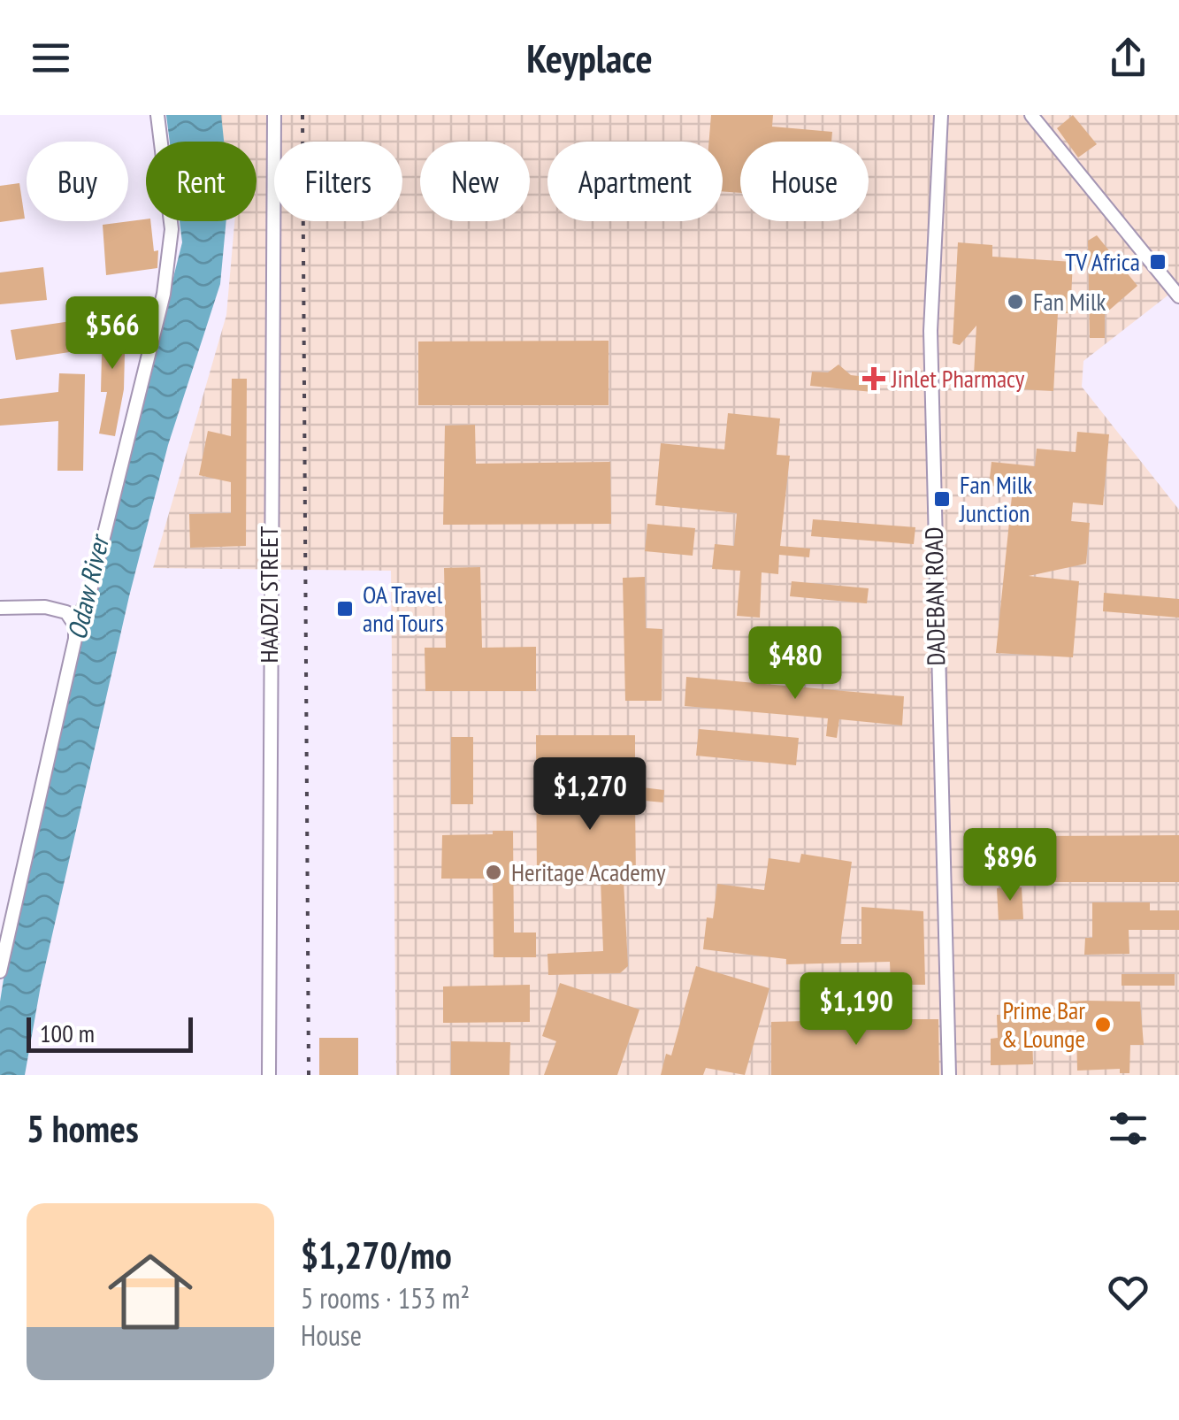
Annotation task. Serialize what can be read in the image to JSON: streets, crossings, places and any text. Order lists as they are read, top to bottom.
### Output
{
  "streets": {
    "street": ["HAADZI STREET", "DADEBAN ROAD"]
  },
  "water": ["Odaw River"],
  "places": {
    "transit": ["TV Africa", "Fan Milk Junction", "OA Travel and Tours"],
    "other": ["Fan Milk", "Heritage Academy", "Prime Bar & Lounge"],
    "health": ["Jinlet Pharmacy"]
  },
  "scale_bar": "100 m",
  "page": {
    "header": "Keyplace",
    "chip": [
      "Buy",
      "Rent",
      "Filters",
      "New",
      "Apartment",
      "House"
    ],
    "price": [
      "$566",
      "$480",
      "$1,270",
      "$896",
      "$1,190"
    ],
    "scale": "100 m",
    "heading": "5 homes",
    "list": [
      {
        "name": "$1,270/mo",
        "note": "5 rooms · 153 m² · House"
      }
    ]
  }
}
